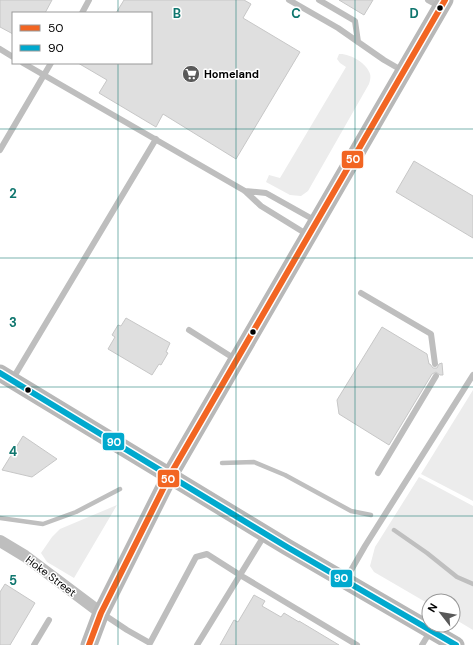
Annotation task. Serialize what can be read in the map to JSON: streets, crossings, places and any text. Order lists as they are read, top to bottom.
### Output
{
  "streets": {
    "street": ["Hoke Street"]
  },
  "places": {
    "supermarket": ["Homeland"]
  },
  "lines": ["transit line 50", "transit line 90"],
  "legend": ["50", "90"],
  "north": "top left",
  "grid": {
    "columns": ["B", "C", "D"],
    "rows": [
      "2",
      "3",
      "4",
      "5"
    ]
  }
}
